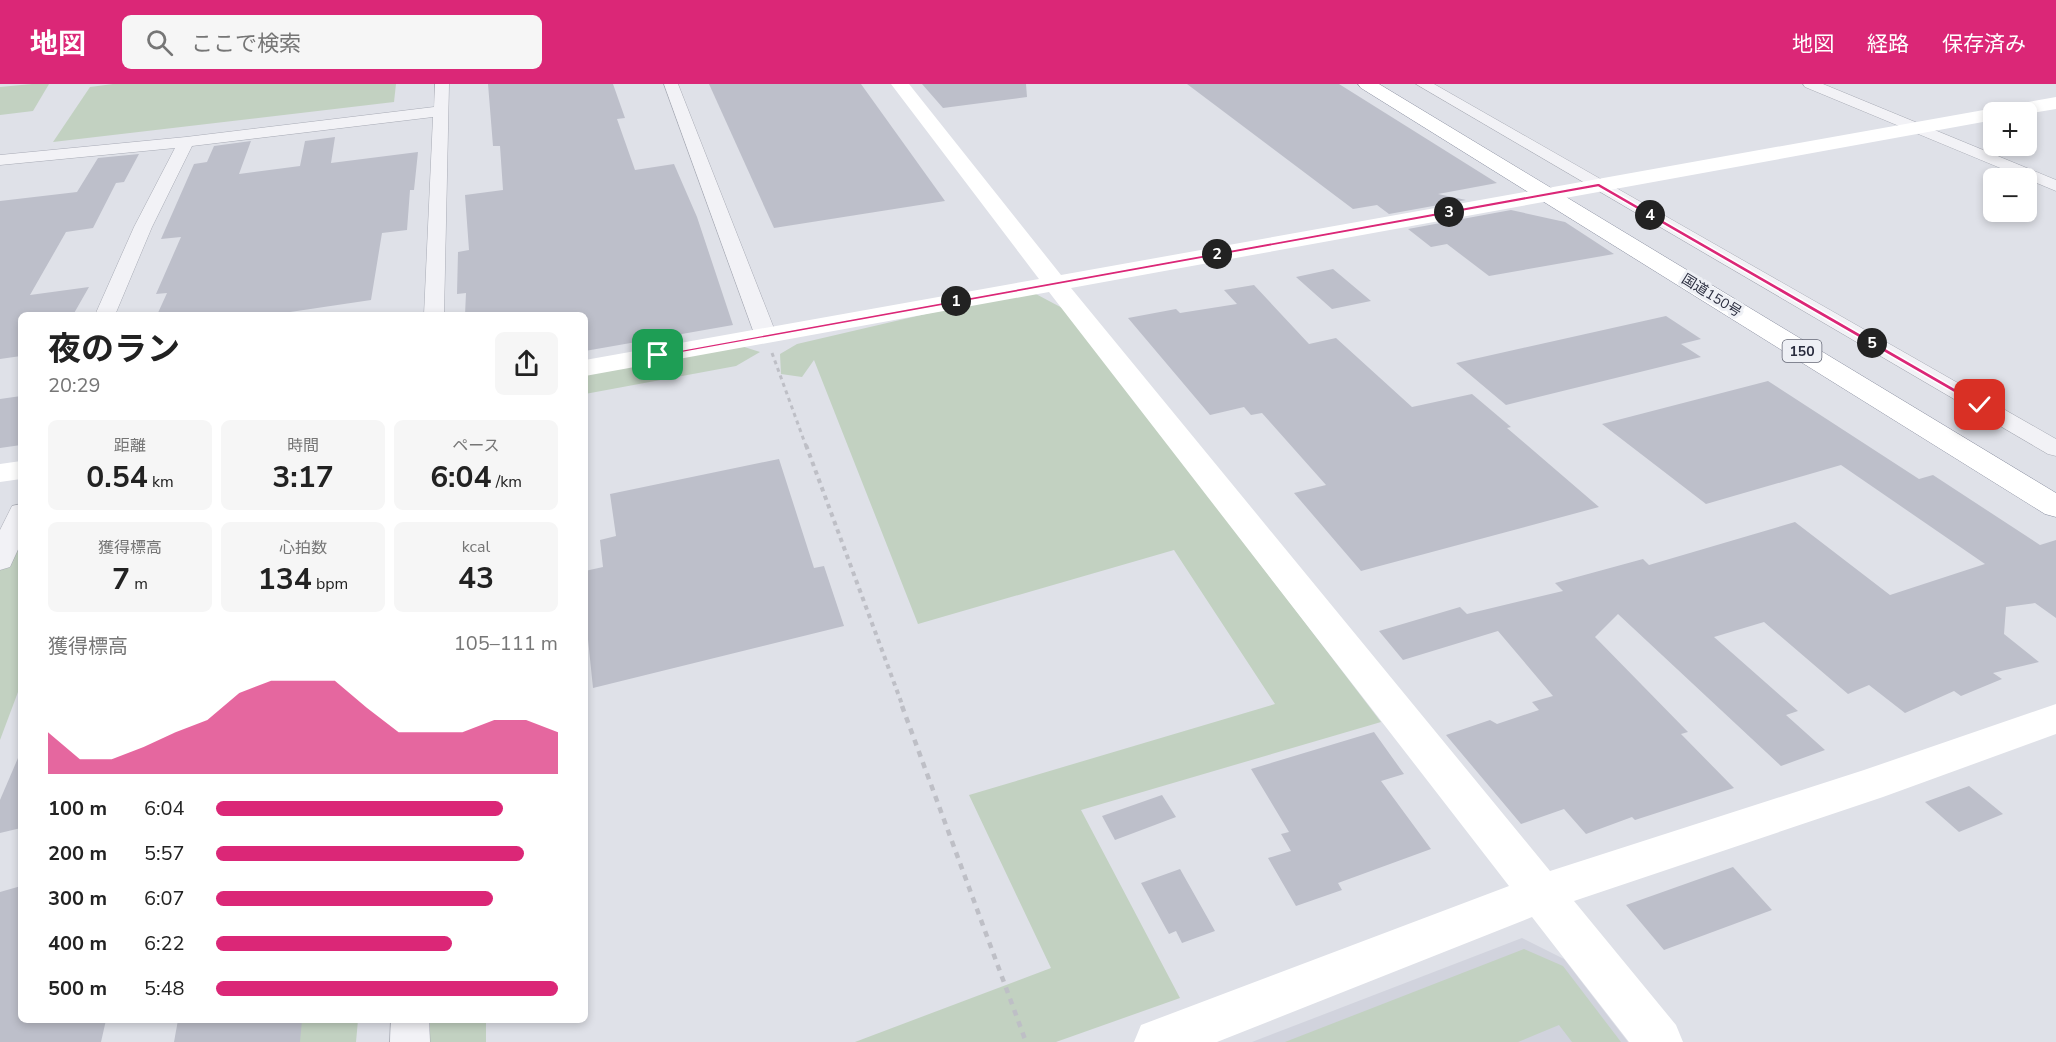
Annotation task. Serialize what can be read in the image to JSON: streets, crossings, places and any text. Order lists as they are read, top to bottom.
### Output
{
  "streets": {
    "main road": ["国道150号", "150"]
  },
  "page": {
    "header": "地図",
    "search": "ここで検索",
    "nav": ["地図", "経路", "保存済み"],
    "map_buttons": ["+", "−"],
    "pins": [
      "3",
      "4",
      "2",
      "1",
      "5"
    ],
    "heading": ["夜のラン", "20:29"],
    "stats": [
      ["距離", "0.54 km"],
      ["時間", "3:17"],
      ["ペース", "6:04 /km"],
      ["獲得標高", "7 m"],
      ["心拍数", "134 bpm"],
      ["kcal", "43"]
    ],
    "chart": ["獲得標高", "105–111 m"],
    "list": [
      {
        "name": "100 m",
        "note": "6:04"
      },
      {
        "name": "200 m",
        "note": "5:57"
      },
      {
        "name": "300 m",
        "note": "6:07"
      },
      {
        "name": "400 m",
        "note": "6:22"
      },
      {
        "name": "500 m",
        "note": "5:48"
      }
    ]
  }
}
